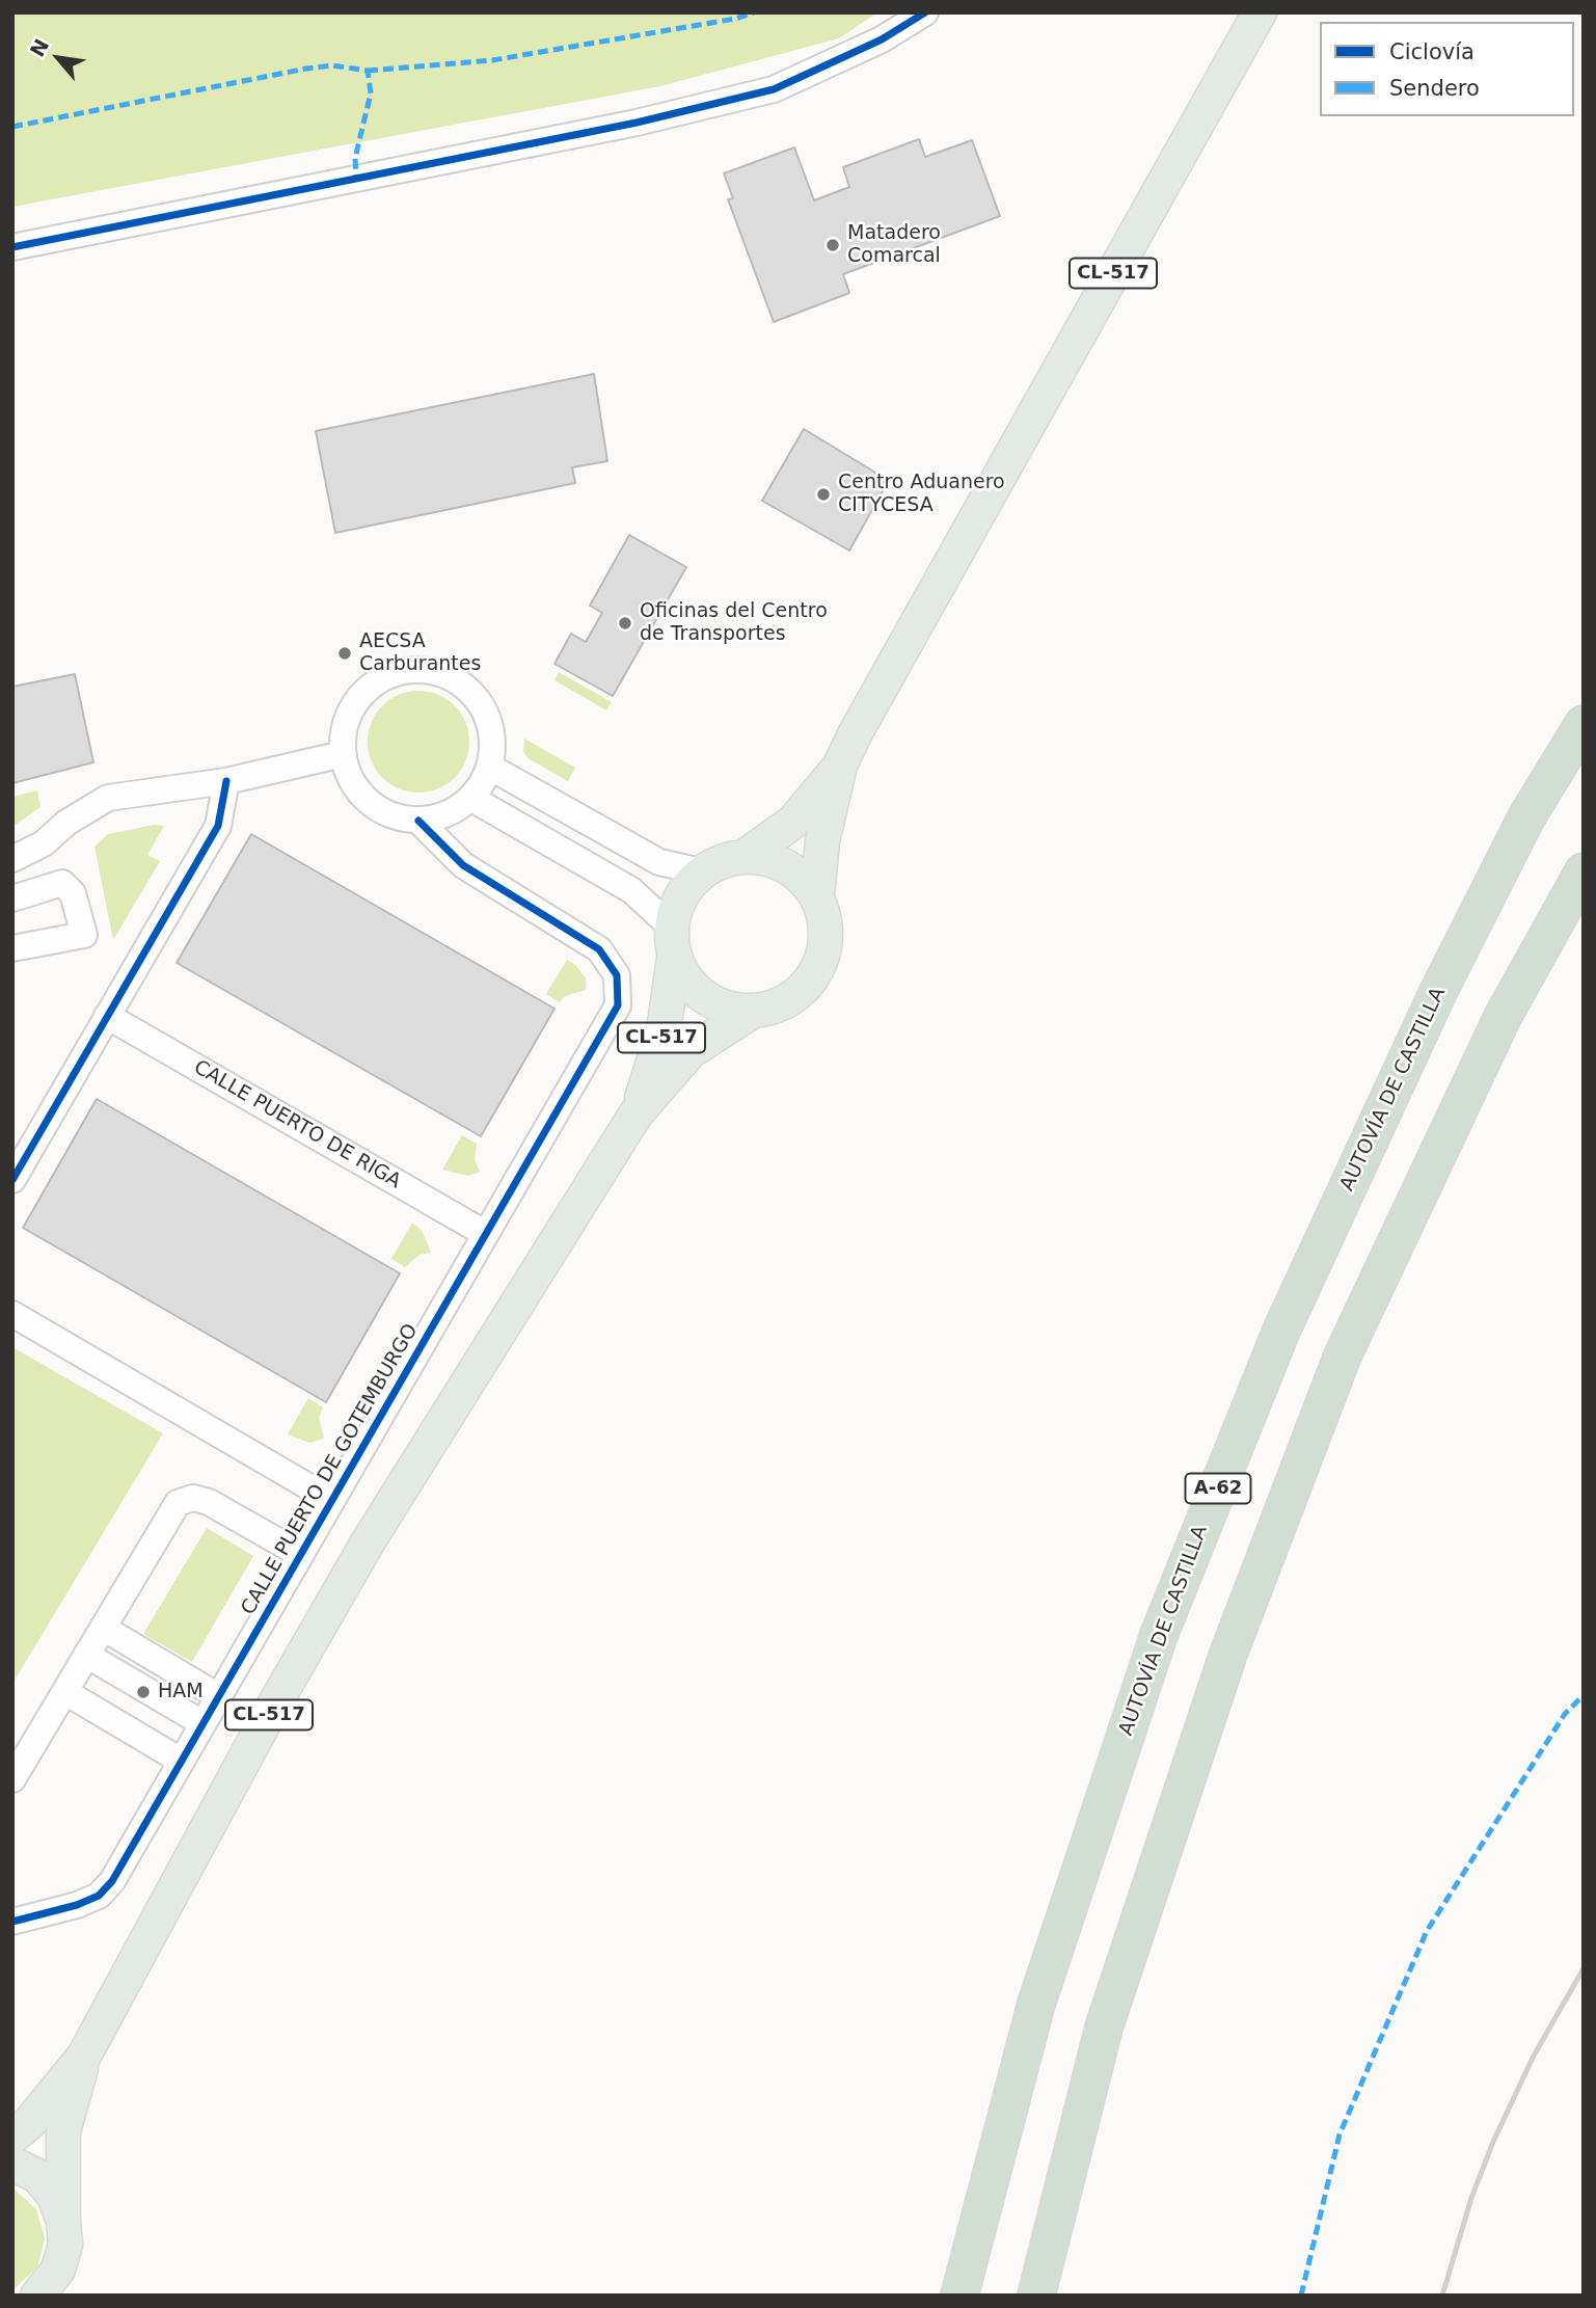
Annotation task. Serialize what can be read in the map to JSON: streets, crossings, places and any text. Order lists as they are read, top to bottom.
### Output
{
  "streets": {
    "highway": ["AUTOVÍA DE CASTILLA", "A-62"],
    "main road": ["CL-517"],
    "street": ["CALLE PUERTO DE RIGA", "CALLE PUERTO DE GOTEMBURGO"]
  },
  "crossings": [
    ["CALLE PUERTO DE RIGA", "CALLE PUERTO DE GOTEMBURGO"]
  ],
  "places": [
    "Matadero Comarcal",
    "Centro Aduanero CITYCESA",
    "Oficinas del Centro de Transportes",
    "AECSA Carburantes",
    "HAM"
  ],
  "legend": ["Ciclovía", "Sendero"],
  "north": "top left"
}
